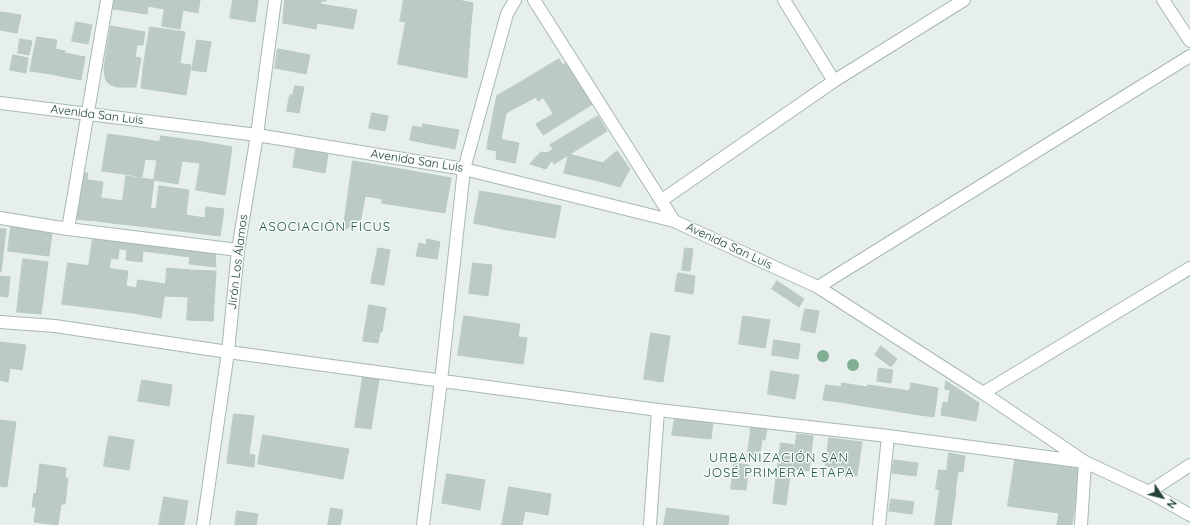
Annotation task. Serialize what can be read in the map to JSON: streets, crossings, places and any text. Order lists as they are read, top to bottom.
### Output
{
  "streets": {
    "street": ["Avenida San Luis", "Jirón Los Álamos"]
  },
  "crossings": [
    ["Avenida San Luis", "Jirón Los Álamos"]
  ],
  "districts": ["ASOCIACIÓN FICUS", "URBANIZACIÓN SAN JOSÉ PRIMERA ETAPA"],
  "north": "bottom right"
}
